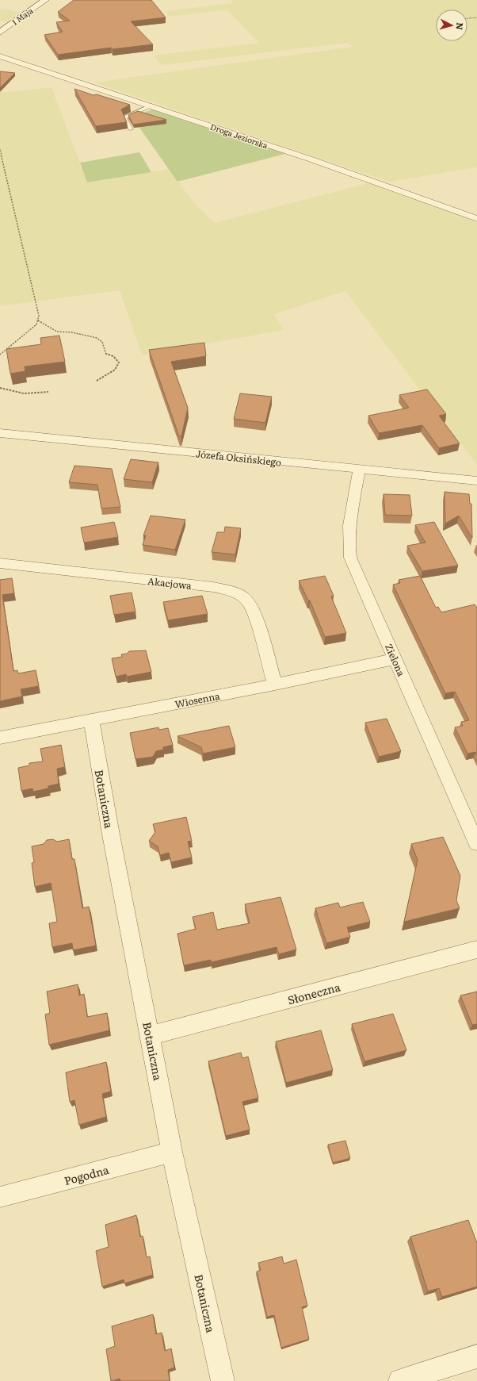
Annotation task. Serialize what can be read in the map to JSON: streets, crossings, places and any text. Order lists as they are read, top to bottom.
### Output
{
  "streets": {
    "main road": ["1 Maja"],
    "street": [
      "Droga Jeziorska",
      "Józefa Oksińskiego",
      "Akacjowa",
      "Zielona",
      "Wiosenna",
      "Botaniczna",
      "Słoneczna",
      "Pogodna"
    ]
  },
  "crossings": [
    ["Józefa Oksińskiego", "Zielona"],
    ["Akacjowa", "Wiosenna"],
    ["Zielona", "Wiosenna"],
    ["Wiosenna", "Botaniczna"],
    ["Botaniczna", "Słoneczna"],
    ["Botaniczna", "Pogodna"]
  ],
  "north": "right"
}
